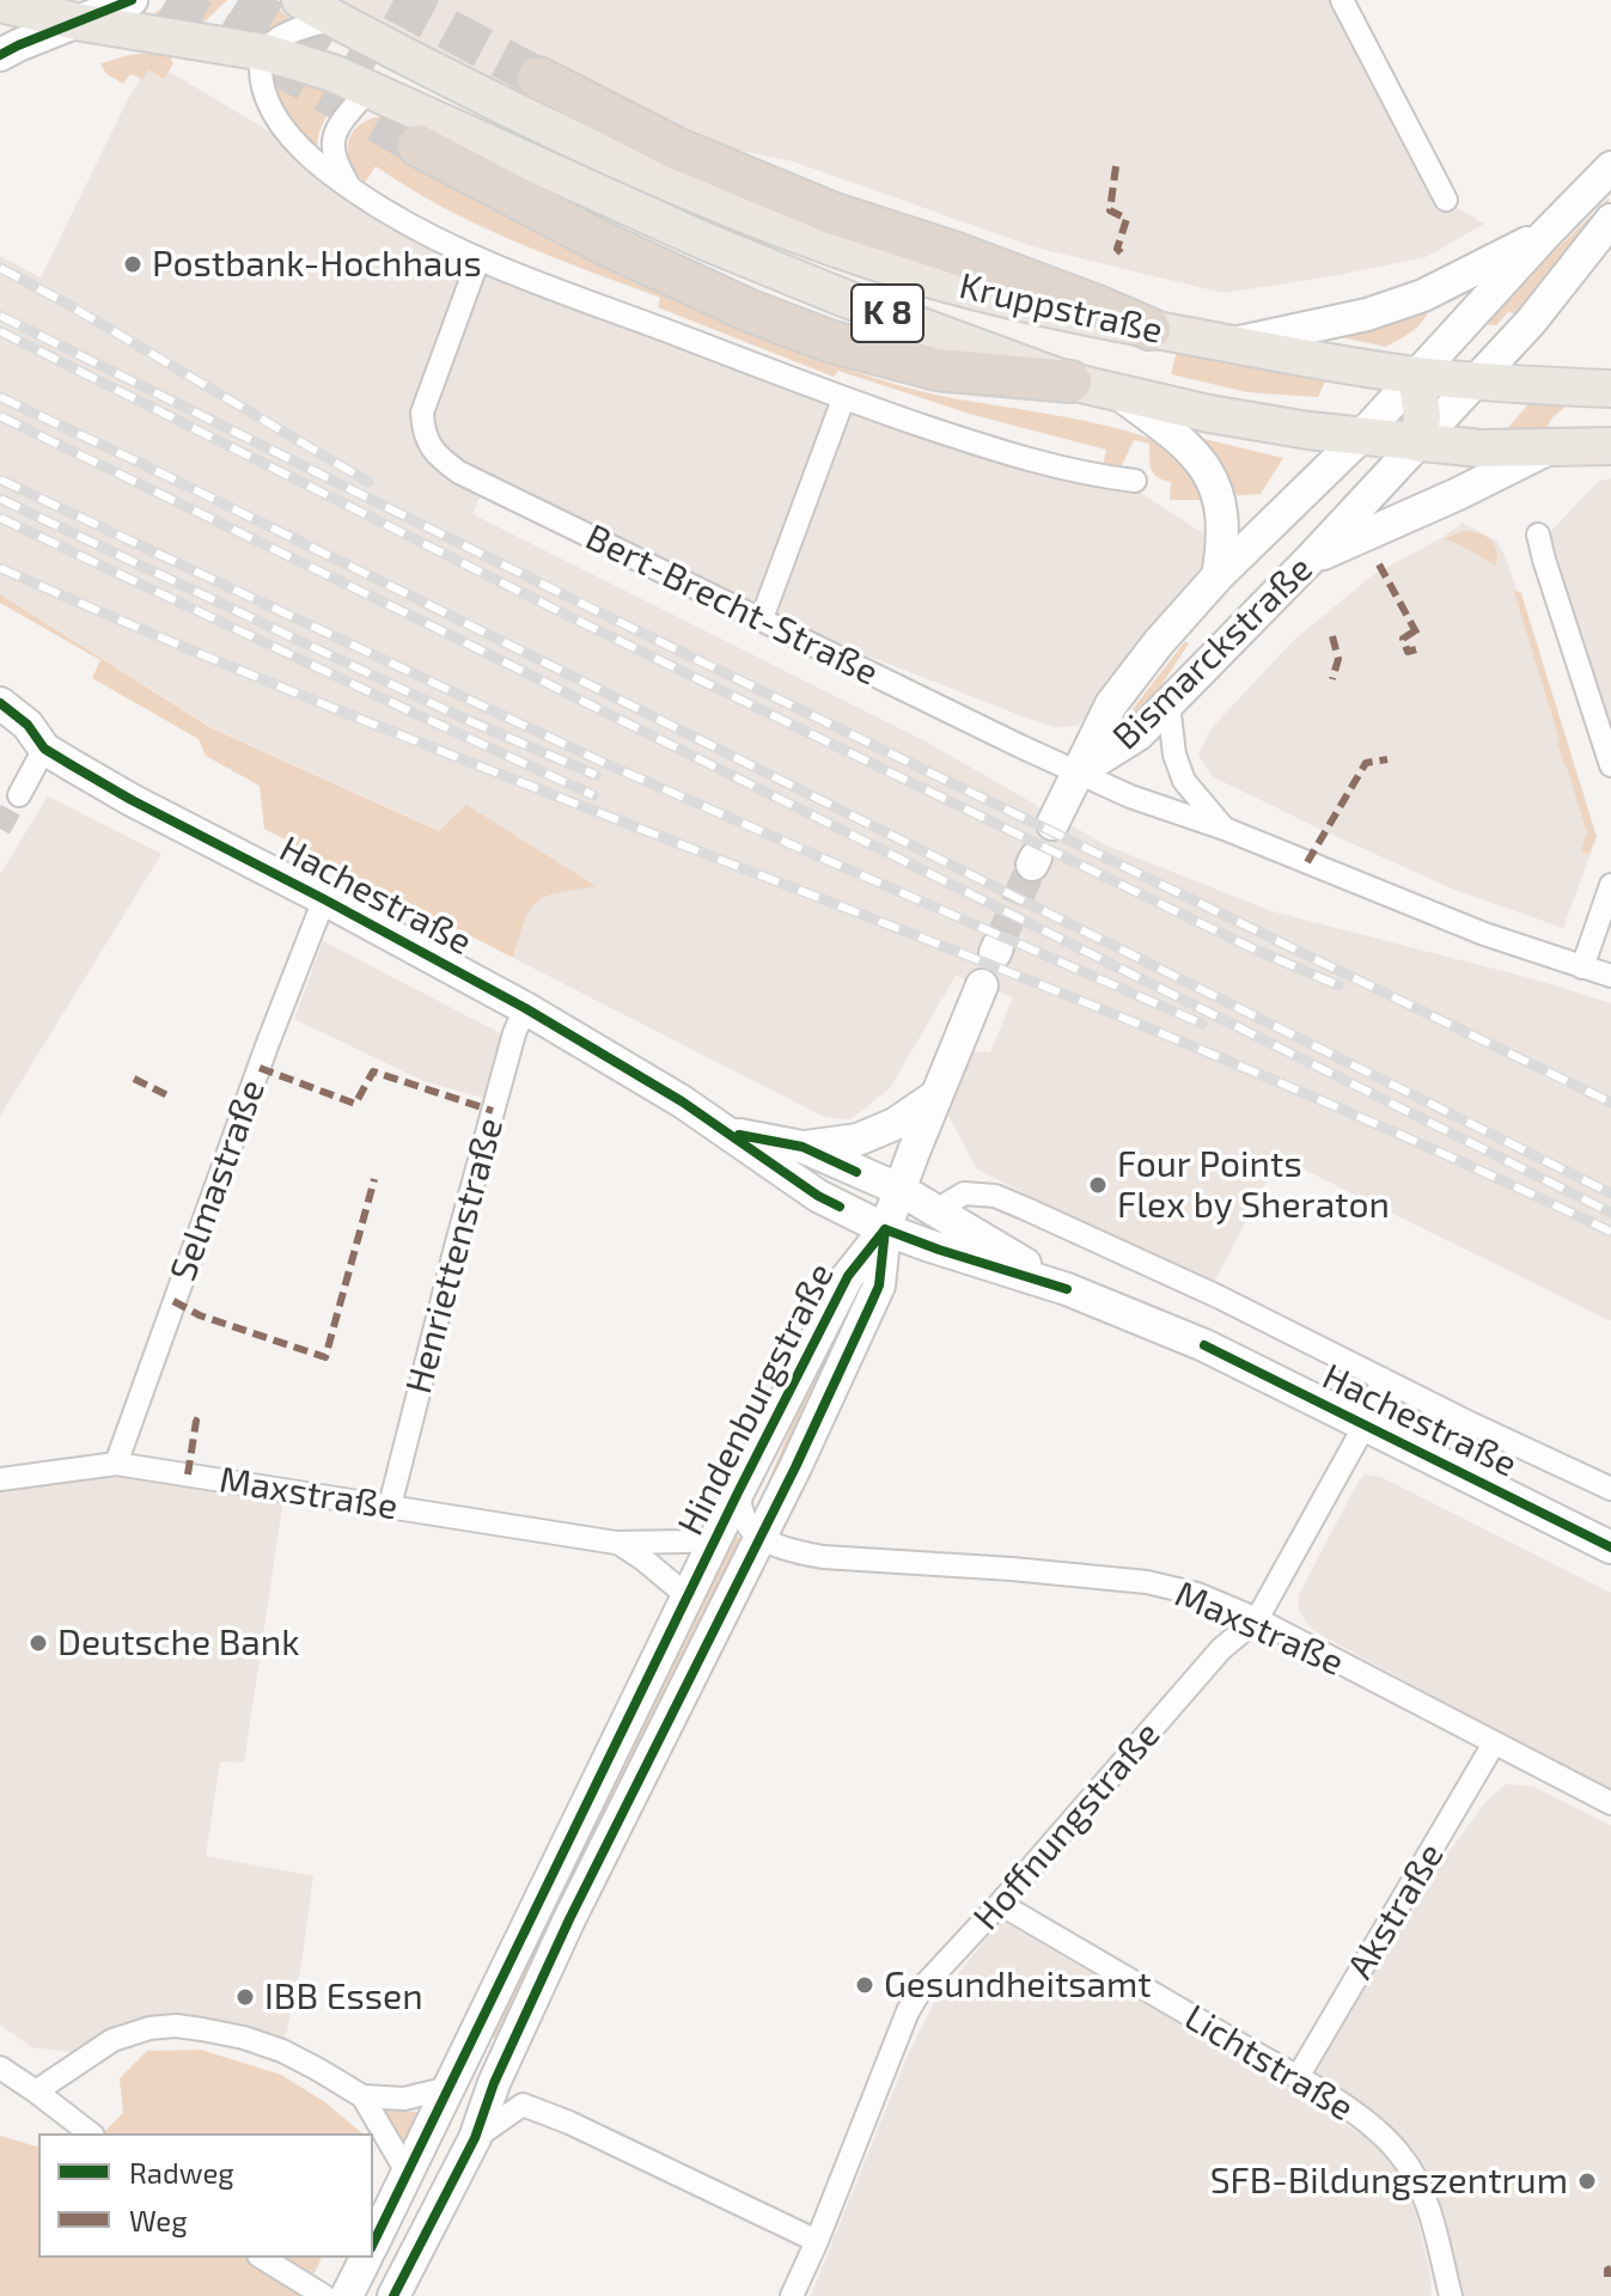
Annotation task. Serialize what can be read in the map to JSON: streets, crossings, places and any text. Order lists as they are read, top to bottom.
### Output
{
  "streets": {
    "main road": [
      "Kruppstraße",
      "K 8",
      "Bismarckstraße",
      "Hachestraße",
      "Hindenburgstraße"
    ],
    "street": [
      "Bert-Brecht-Straße",
      "Selmastraße",
      "Henriettenstraße",
      "Maxstraße",
      "Hoffnungstraße",
      "Akstraße",
      "Lichtstraße"
    ]
  },
  "crossings": [
    ["Kruppstraße", "K 8"],
    ["Kruppstraße", "Bismarckstraße"],
    ["Bert-Brecht-Straße", "Bismarckstraße"],
    ["Hachestraße", "Selmastraße"],
    ["Hachestraße", "Henriettenstraße"],
    ["Hachestraße", "Hindenburgstraße"],
    ["Hachestraße", "Hoffnungstraße"],
    ["Selmastraße", "Maxstraße"],
    ["Henriettenstraße", "Maxstraße"],
    ["Hindenburgstraße", "Maxstraße"],
    ["Maxstraße", "Hoffnungstraße"],
    ["Maxstraße", "Akstraße"],
    ["Hoffnungstraße", "Lichtstraße"],
    ["Akstraße", "Lichtstraße"]
  ],
  "places": [
    "Postbank-Hochhaus",
    "Four Points Flex by Sheraton",
    "Deutsche Bank",
    "Gesundheitsamt",
    "IBB Essen",
    "SFB-Bildungszentrum"
  ],
  "legend": ["Radweg", "Weg"]
}
